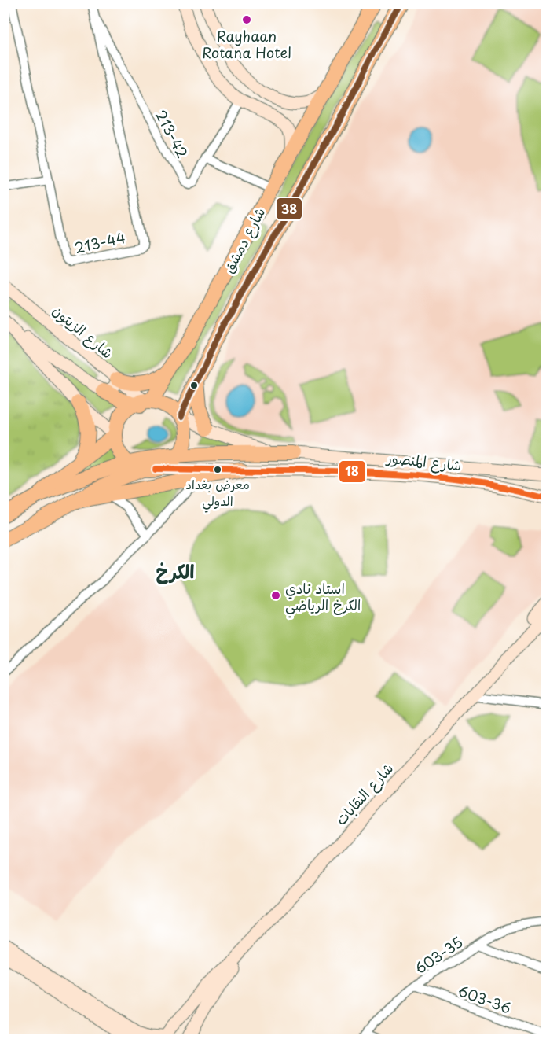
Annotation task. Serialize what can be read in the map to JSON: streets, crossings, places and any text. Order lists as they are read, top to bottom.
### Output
{
  "streets": {
    "main road": ["شارع دمشق"],
    "street": [
      "213-42",
      "213-44",
      "شارع الزيتون",
      "شارع المنصور",
      "شارع النقابات",
      "603-35",
      "603-36"
    ]
  },
  "crossings": [
    ["213-42", "213-44"],
    ["شارع دمشق", "شارع الزيتون"],
    ["شارع دمشق", "شارع المنصور"],
    ["شارع الزيتون", "شارع المنصور"],
    ["603-35", "603-36"]
  ],
  "districts": ["الكرخ"],
  "places": ["Rayhaan Rotana Hotel", "معرض بغداد الدولي", "استاد نادي الكرخ الرياضي"],
  "lines": ["transit line 38", "transit line 18"]
}
